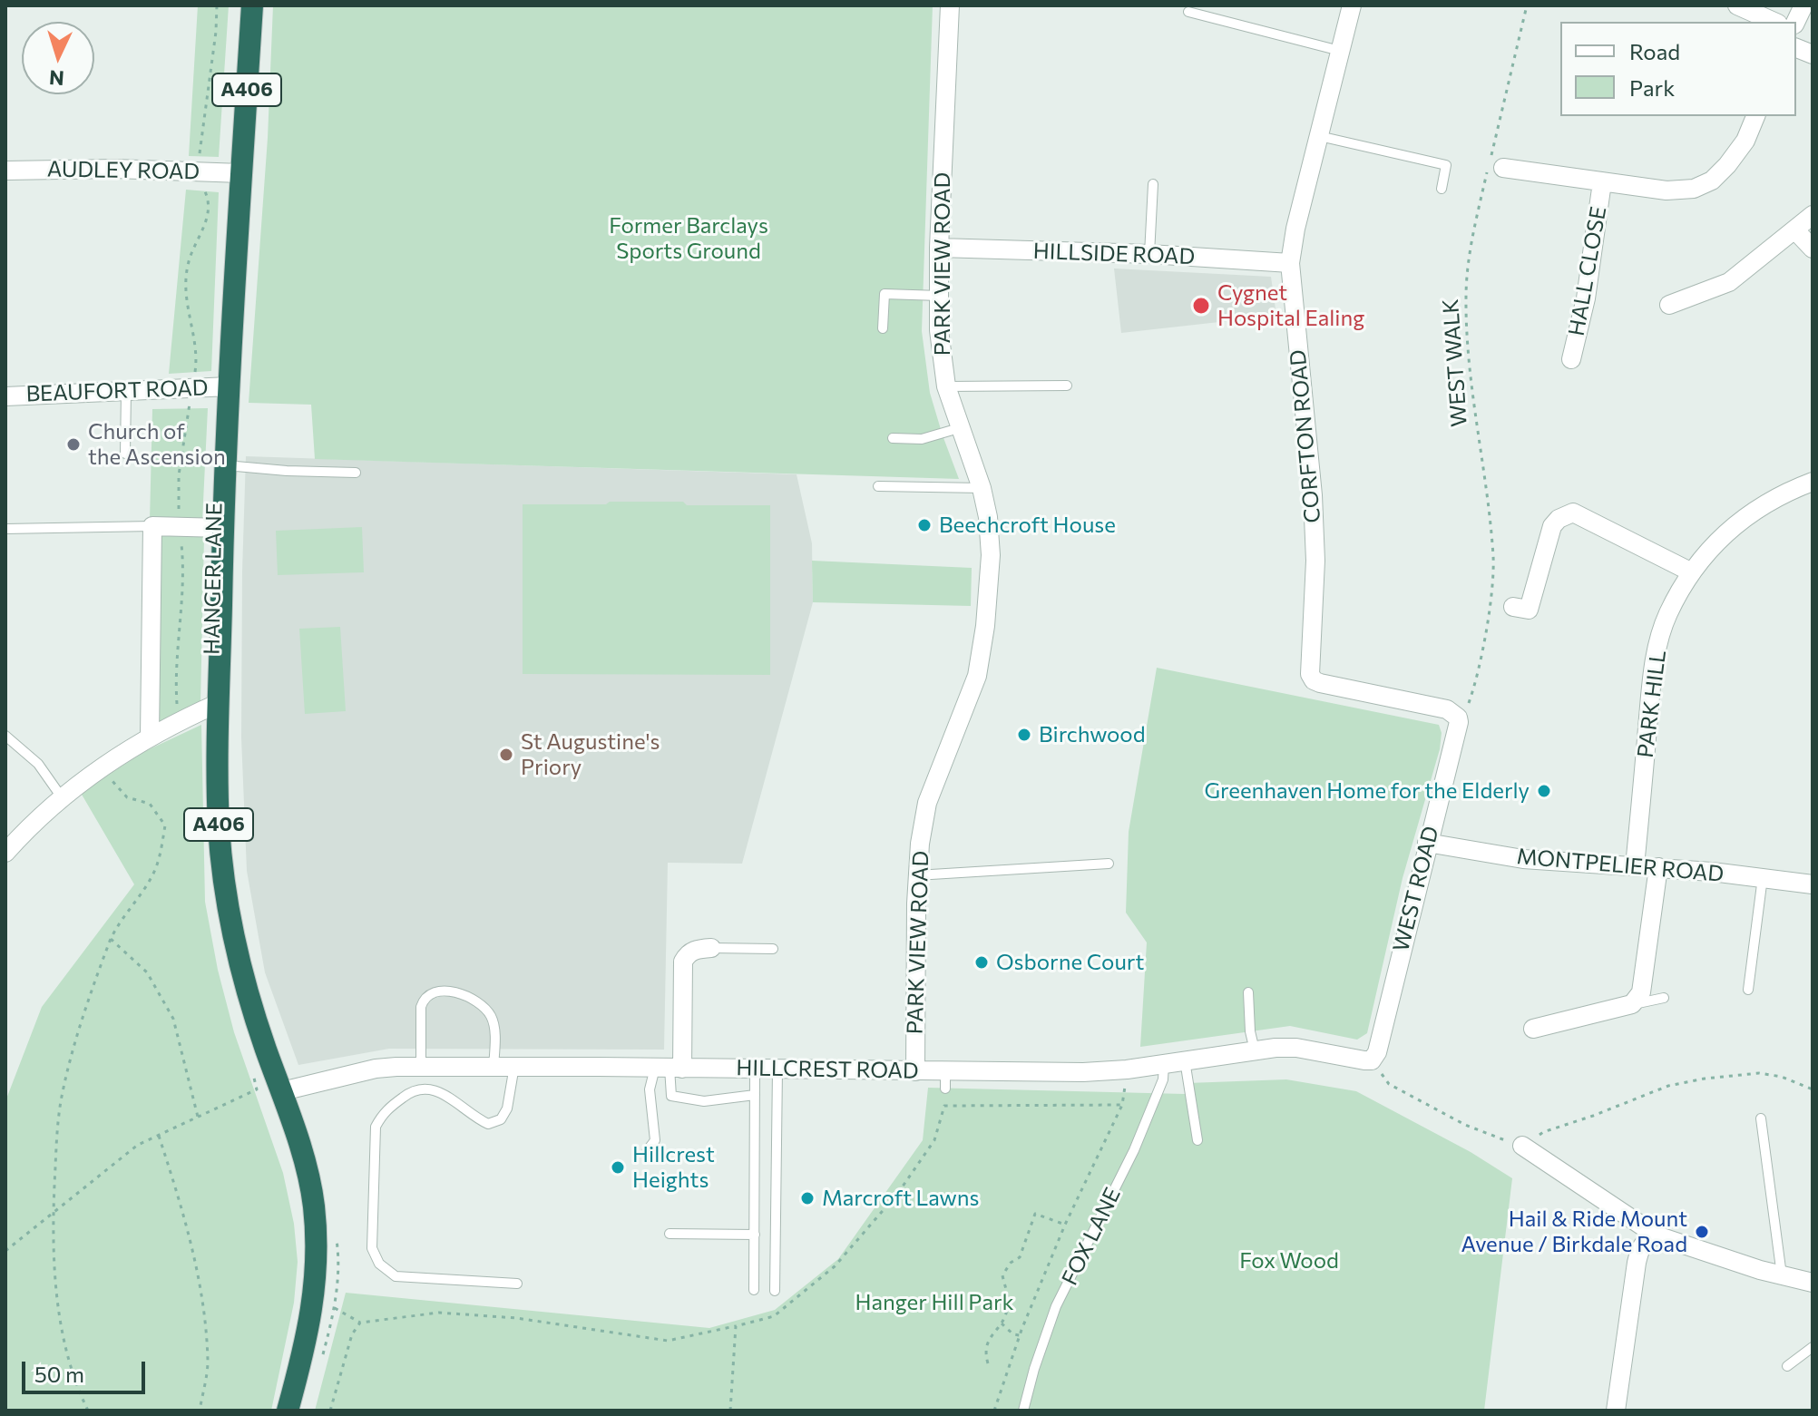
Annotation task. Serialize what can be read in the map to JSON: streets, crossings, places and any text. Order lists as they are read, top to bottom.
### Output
{
  "streets": {
    "highway": ["A406", "HANGER LANE"],
    "street": [
      "AUDLEY ROAD",
      "HILLSIDE ROAD",
      "PARK VIEW ROAD",
      "HALL CLOSE",
      "BEAUFORT ROAD",
      "CORFTON ROAD",
      "PARK HILL",
      "MONTPELIER ROAD",
      "WEST ROAD",
      "HILLCREST ROAD"
    ],
    "lane": ["FOX LANE"],
    "path": ["WEST WALK"]
  },
  "crossings": [
    ["AUDLEY ROAD", "HANGER LANE"],
    ["HILLSIDE ROAD", "PARK VIEW ROAD"],
    ["HILLSIDE ROAD", "CORFTON ROAD"],
    ["PARK VIEW ROAD", "HILLCREST ROAD"],
    ["WEST WALK", "CORFTON ROAD"],
    ["WEST WALK", "WEST ROAD"],
    ["BEAUFORT ROAD", "HANGER LANE"],
    ["CORFTON ROAD", "WEST ROAD"],
    ["HANGER LANE", "HILLCREST ROAD"],
    ["PARK HILL", "MONTPELIER ROAD"],
    ["MONTPELIER ROAD", "WEST ROAD"],
    ["WEST ROAD", "HILLCREST ROAD"],
    ["HILLCREST ROAD", "FOX LANE"]
  ],
  "parks": ["Former Barclays Sports Ground", "Fox Wood", "Hanger Hill Park"],
  "places": [
    "Cygnet Hospital Ealing",
    "Church of the Ascension",
    "Beechcroft House",
    "Birchwood",
    "St Augustine's Priory",
    "Greenhaven Home for the Elderly",
    "Osborne Court",
    "Hillcrest Heights",
    "Marcroft Lawns",
    "Hail & Ride Mount Avenue / Birkdale Road"
  ],
  "legend": ["Road", "Park"],
  "scale_bar": "50 m",
  "north": "bottom"
}
